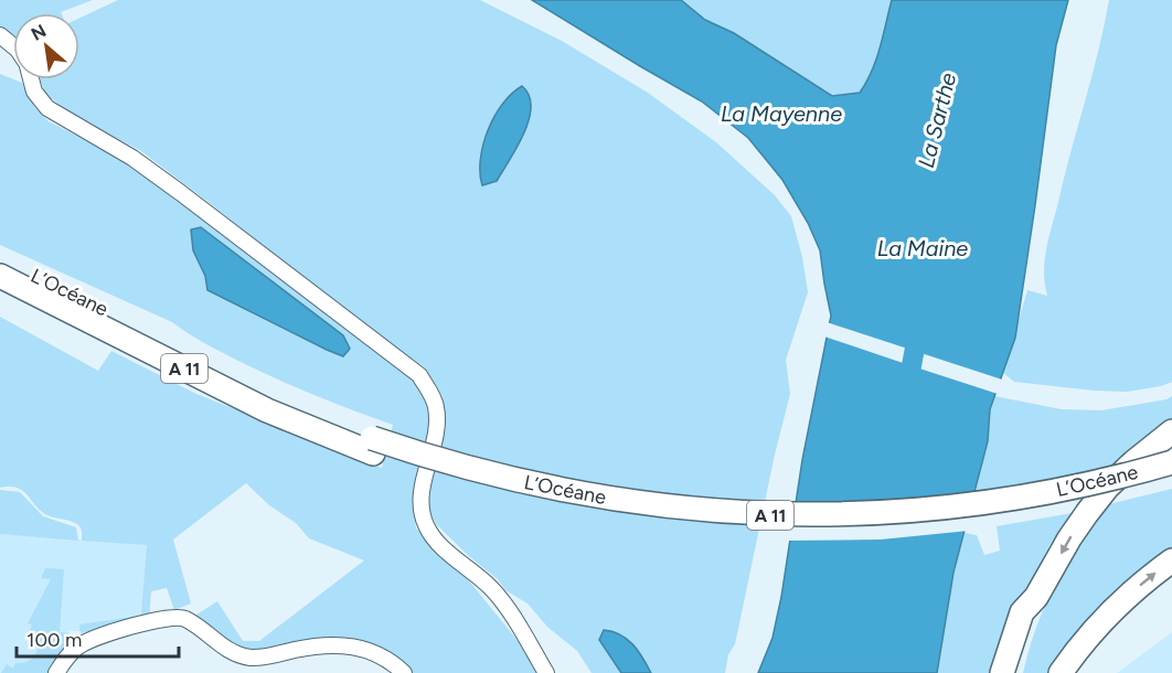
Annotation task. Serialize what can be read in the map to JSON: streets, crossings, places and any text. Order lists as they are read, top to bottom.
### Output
{
  "streets": {
    "highway": ["L’Océane", "A 11"]
  },
  "water": ["La Mayenne", "La Sarthe", "La Maine"],
  "scale_bar": "100 m",
  "north": "top left"
}
